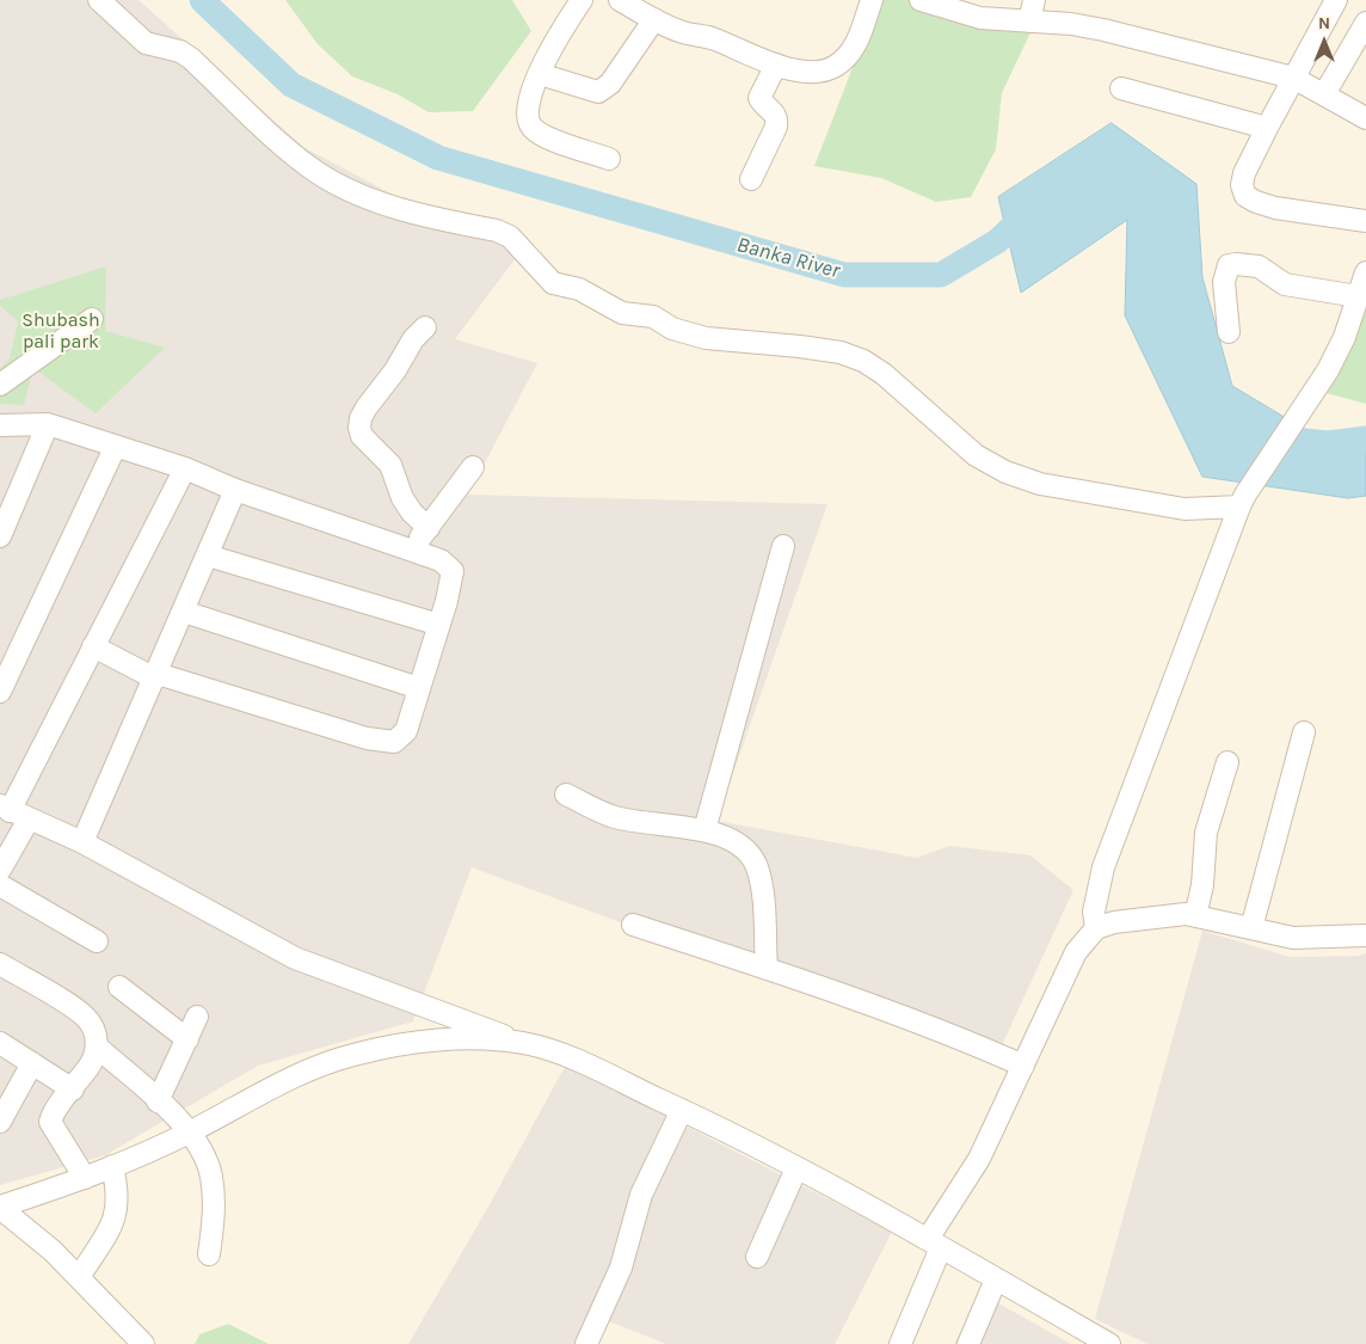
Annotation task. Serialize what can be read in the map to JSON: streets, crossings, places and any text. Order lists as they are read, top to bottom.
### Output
{
  "water": ["Banka River"],
  "parks": ["Shubash pali park"],
  "north": "top"
}
